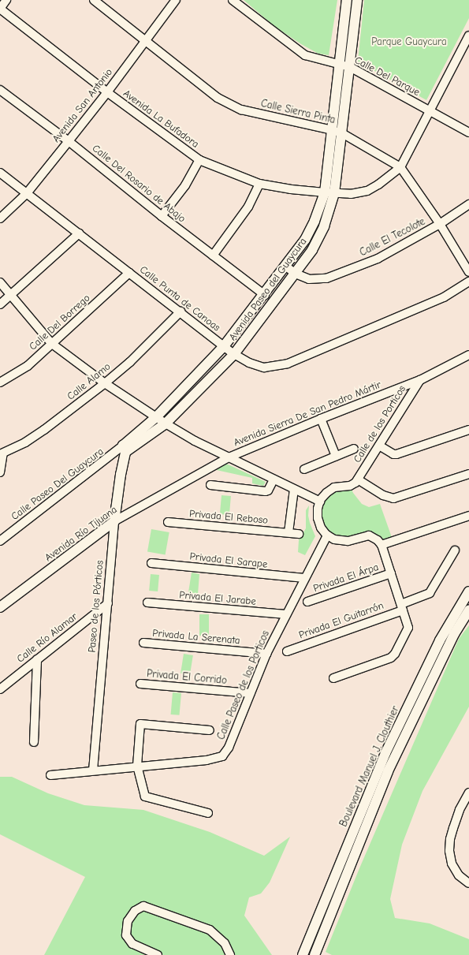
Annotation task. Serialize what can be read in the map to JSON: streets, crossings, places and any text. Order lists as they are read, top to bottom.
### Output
{
  "streets": {
    "main road": [
      "Avenida Paseo del Guaycura",
      "Avenida Río Tijuana",
      "Paseo de los Pórticos",
      "Boulevard Manuel J. Clouthier"
    ],
    "street": [
      "Calle Del Parque",
      "Avenida San Antonio",
      "Calle Sierra Pinta",
      "Avenida La Bufadora",
      "Calle Del Rosario de Abajo",
      "Calle El Tecolote",
      "Calle Punta de Canoas",
      "Calle Del Borrego",
      "Calle Alamo",
      "Avenida Sierra De San Pedro Mártir",
      "Calle de los Porticos",
      "Calle Paseo Del Guaycura",
      "Privada El Reboso",
      "Privada El Sarape",
      "Privada El Árpa",
      "Privada El Jarabe",
      "Privada El Guitarrón",
      "Privada La Serenata",
      "Calle Río Alamar",
      "Privada El Corrido",
      "Calle Paseo de los Porticos"
    ]
  },
  "crossings": [
    ["Calle Del Parque", "Avenida Paseo del Guaycura"],
    ["Avenida San Antonio", "Calle Sierra Pinta"],
    ["Avenida San Antonio", "Avenida La Bufadora"],
    ["Avenida San Antonio", "Calle Del Rosario de Abajo"],
    ["Avenida San Antonio", "Calle Punta de Canoas"],
    ["Calle Sierra Pinta", "Avenida La Bufadora"],
    ["Calle Sierra Pinta", "Calle El Tecolote"],
    ["Calle Sierra Pinta", "Avenida Paseo del Guaycura"],
    ["Avenida La Bufadora", "Avenida Paseo del Guaycura"],
    ["Calle Del Rosario de Abajo", "Avenida Paseo del Guaycura"],
    ["Calle El Tecolote", "Avenida Paseo del Guaycura"],
    ["Avenida Paseo del Guaycura", "Calle Punta de Canoas"],
    ["Avenida Paseo del Guaycura", "Avenida Sierra De San Pedro Mártir"],
    ["Avenida Paseo del Guaycura", "Calle Paseo Del Guaycura"],
    ["Avenida Paseo del Guaycura", "Paseo de los Pórticos"],
    ["Calle Punta de Canoas", "Calle Del Borrego"],
    ["Calle Punta de Canoas", "Calle Alamo"],
    ["Calle Del Borrego", "Avenida Sierra De San Pedro Mártir"],
    ["Calle Alamo", "Avenida Sierra De San Pedro Mártir"],
    ["Avenida Sierra De San Pedro Mártir", "Calle de los Porticos"],
    ["Avenida Sierra De San Pedro Mártir", "Avenida Río Tijuana"],
    ["Calle Paseo Del Guaycura", "Paseo de los Pórticos"],
    ["Avenida Río Tijuana", "Paseo de los Pórticos"],
    ["Privada El Sarape", "Calle Paseo de los Porticos"],
    ["Privada El Jarabe", "Calle Paseo de los Porticos"],
    ["Paseo de los Pórticos", "Calle Río Alamar"],
    ["Paseo de los Pórticos", "Calle Paseo de los Porticos"],
    ["Privada La Serenata", "Calle Paseo de los Porticos"],
    ["Privada El Corrido", "Calle Paseo de los Porticos"]
  ],
  "parks": ["Parque Guaycura"]
}
